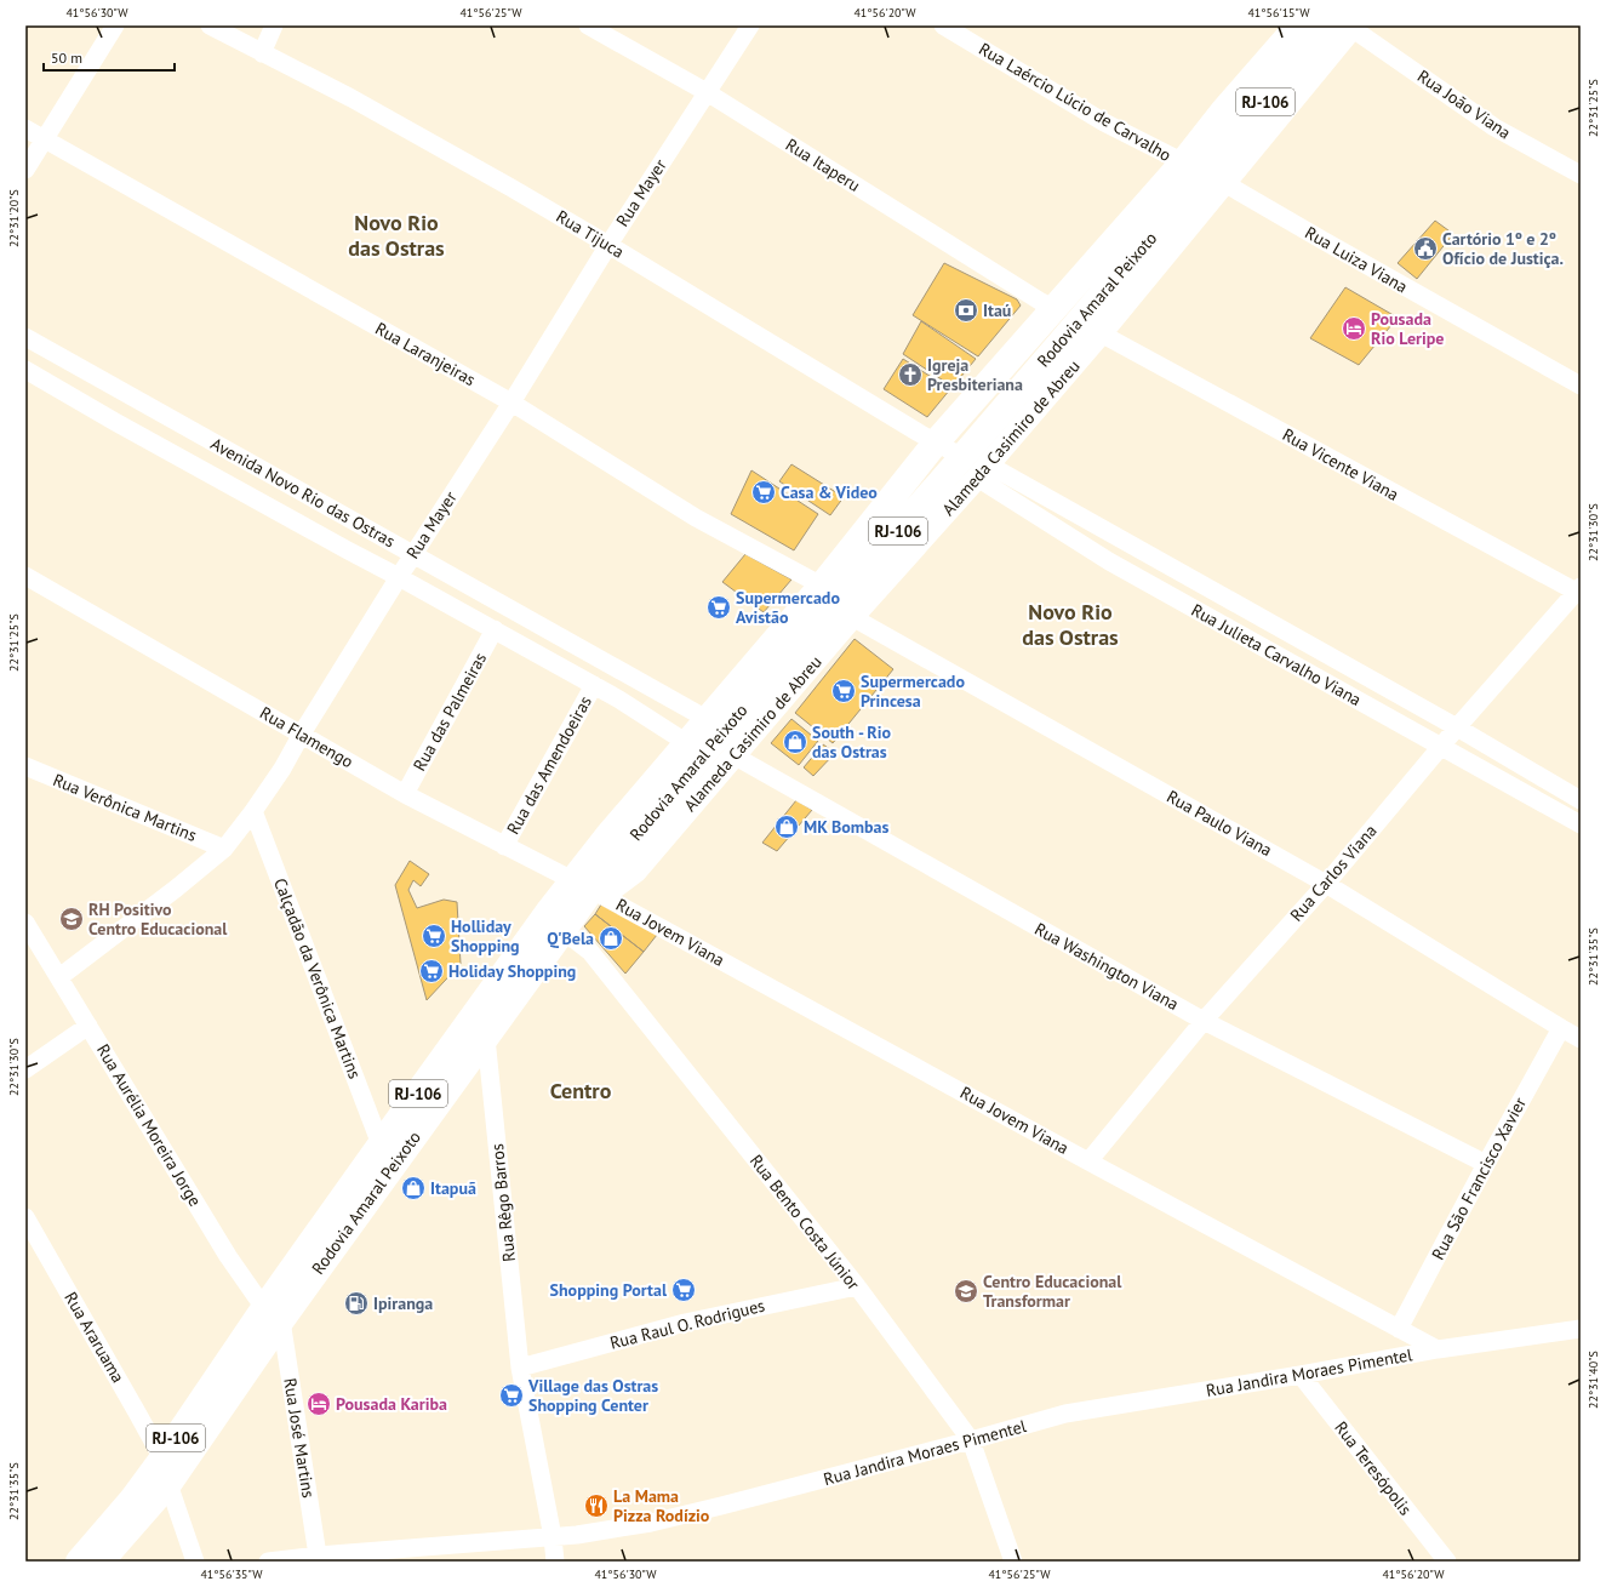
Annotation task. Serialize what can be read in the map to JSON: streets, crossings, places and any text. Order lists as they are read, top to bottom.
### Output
{
  "streets": {
    "highway": ["RJ-106", "Rodovia Amaral Peixoto"],
    "main road": ["Alameda Casimiro de Abreu"],
    "street": [
      "Rua Laércio Lúcio de Carvalho",
      "Rua João Viana",
      "Rua Itaperu",
      "Rua Mayer",
      "Rua Tijuca",
      "Rua Luiza Viana",
      "Rua Laranjeiras",
      "Rua Vicente Viana",
      "Avenida Novo Rio das Ostras",
      "Rua Julieta Carvalho Viana",
      "Rua das Palmeiras",
      "Rua Flamengo",
      "Rua das Amendoeiras",
      "Rua Verônica Martins",
      "Rua Paulo Viana",
      "Rua Carlos Viana",
      "Rua Jovem Viana",
      "Rua Washington Viana",
      "Calçadão da Verônica Martins",
      "Rua Aurélia Moreira Jorge",
      "Rua São Francisco Xavier",
      "Rua Rêgo Barros",
      "Rua Bento Costa Júnior",
      "Rua Raul O. Rodrigues",
      "Rua Araruama",
      "Rua Jandira Moraes Pimentel",
      "Rua José Martins",
      "Rua Teresópolis"
    ]
  },
  "crossings": [
    ["Rua Laércio Lúcio de Carvalho", "Rua Luiza Viana"],
    ["Rua Laércio Lúcio de Carvalho", "Rodovia Amaral Peixoto"],
    ["Rua Laércio Lúcio de Carvalho", "Alameda Casimiro de Abreu"],
    ["Rua João Viana", "Rodovia Amaral Peixoto"],
    ["Rua Itaperu", "Rua Mayer"],
    ["Rua Itaperu", "Rodovia Amaral Peixoto"],
    ["Rua Mayer", "Rua Tijuca"],
    ["Rua Mayer", "Rua Laranjeiras"],
    ["Rua Mayer", "Avenida Novo Rio das Ostras"],
    ["Rua Mayer", "Rua Flamengo"],
    ["Rua Mayer", "Rua Verônica Martins"],
    ["Rua Mayer", "Calçadão da Verônica Martins"],
    ["Rua Mayer", "Rua Aurélia Moreira Jorge"],
    ["Rua Tijuca", "Rodovia Amaral Peixoto"],
    ["Rua Tijuca", "Alameda Casimiro de Abreu"],
    ["Rua Tijuca", "Rua Julieta Carvalho Viana"],
    ["Rua Luiza Viana", "Rodovia Amaral Peixoto"],
    ["Rua Luiza Viana", "Alameda Casimiro de Abreu"],
    ["Rodovia Amaral Peixoto", "Rua Laranjeiras"],
    ["Rodovia Amaral Peixoto", "Alameda Casimiro de Abreu"],
    ["Rodovia Amaral Peixoto", "Avenida Novo Rio das Ostras"],
    ["Rodovia Amaral Peixoto", "Rua Julieta Carvalho Viana"],
    ["Rodovia Amaral Peixoto", "Rua Flamengo"],
    ["Rodovia Amaral Peixoto", "Rua Jovem Viana"],
    ["Rodovia Amaral Peixoto", "Calçadão da Verônica Martins"],
    ["Rodovia Amaral Peixoto", "Rua Aurélia Moreira Jorge"],
    ["Rodovia Amaral Peixoto", "Rua Rêgo Barros"],
    ["Rodovia Amaral Peixoto", "Rua Bento Costa Júnior"],
    ["Rodovia Amaral Peixoto", "Rua Araruama"],
    ["Rodovia Amaral Peixoto", "Rua José Martins"],
    ["Alameda Casimiro de Abreu", "Rua Vicente Viana"],
    ["Alameda Casimiro de Abreu", "Rua Julieta Carvalho Viana"],
    ["Alameda Casimiro de Abreu", "Rua Flamengo"],
    ["Alameda Casimiro de Abreu", "Rua Paulo Viana"],
    ["Alameda Casimiro de Abreu", "Rua Jovem Viana"],
    ["Alameda Casimiro de Abreu", "Rua Washington Viana"],
    ["Rua Vicente Viana", "Rua Carlos Viana"],
    ["Avenida Novo Rio das Ostras", "Rua das Palmeiras"],
    ["Avenida Novo Rio das Ostras", "Rua das Amendoeiras"],
    ["Rua Julieta Carvalho Viana", "Rua Carlos Viana"],
    ["Rua das Palmeiras", "Rua Flamengo"],
    ["Rua Flamengo", "Rua das Amendoeiras"],
    ["Rua Flamengo", "Rua Jovem Viana"],
    ["Rua Paulo Viana", "Rua Carlos Viana"],
    ["Rua Paulo Viana", "Rua São Francisco Xavier"],
    ["Rua Carlos Viana", "Rua Jovem Viana"],
    ["Rua Carlos Viana", "Rua Washington Viana"],
    ["Rua Jovem Viana", "Rua São Francisco Xavier"],
    ["Rua Jovem Viana", "Rua Jandira Moraes Pimentel"],
    ["Rua Washington Viana", "Rua São Francisco Xavier"],
    ["Rua Aurélia Moreira Jorge", "Rua José Martins"],
    ["Rua Rêgo Barros", "Rua Raul O. Rodrigues"],
    ["Rua Rêgo Barros", "Rua Jandira Moraes Pimentel"],
    ["Rua Bento Costa Júnior", "Rua Raul O. Rodrigues"],
    ["Rua Bento Costa Júnior", "Rua Jandira Moraes Pimentel"],
    ["Rua Jandira Moraes Pimentel", "Rua José Martins"],
    ["Rua Jandira Moraes Pimentel", "Rua Teresópolis"]
  ],
  "districts": ["Novo Rio das Ostras", "Novo Rio das Ostras", "Centro"],
  "places": {
    "public building": ["Cartório 1º e 2º Ofício de Justiça."],
    "bank": ["Itaú"],
    "hotel": ["Pousada Rio Leripe", "Pousada Kariba"],
    "church": ["Igreja Presbiteriana"],
    "supermarket": [
      "Casa & Video",
      "Supermercado Avistão",
      "Supermercado Princesa",
      "Holliday Shopping",
      "Holiday Shopping",
      "Shopping Portal",
      "Village das Ostras Shopping Center"
    ],
    "shop": [
      "South - Rio das Ostras",
      "MK Bombas",
      "Q'Bela",
      "Itapuã"
    ],
    "school or university": ["RH Positivo Centro Educacional", "Centro Educacional Transformar"],
    "fuel station": ["Ipiranga"],
    "restaurant": ["La Mama Pizza Rodízio"]
  },
  "scale_bar": "50 m",
  "coordinates": [
    "41°56'30\"W",
    "41°56'25\"W",
    "41°56'20\"W",
    "41°56'15\"W",
    "22°31'25\"S",
    "22°31'20\"S",
    "22°31'30\"S",
    "22°31'35\"S",
    "22°31'40\"S",
    "41°56'35\"W"
  ]
}
